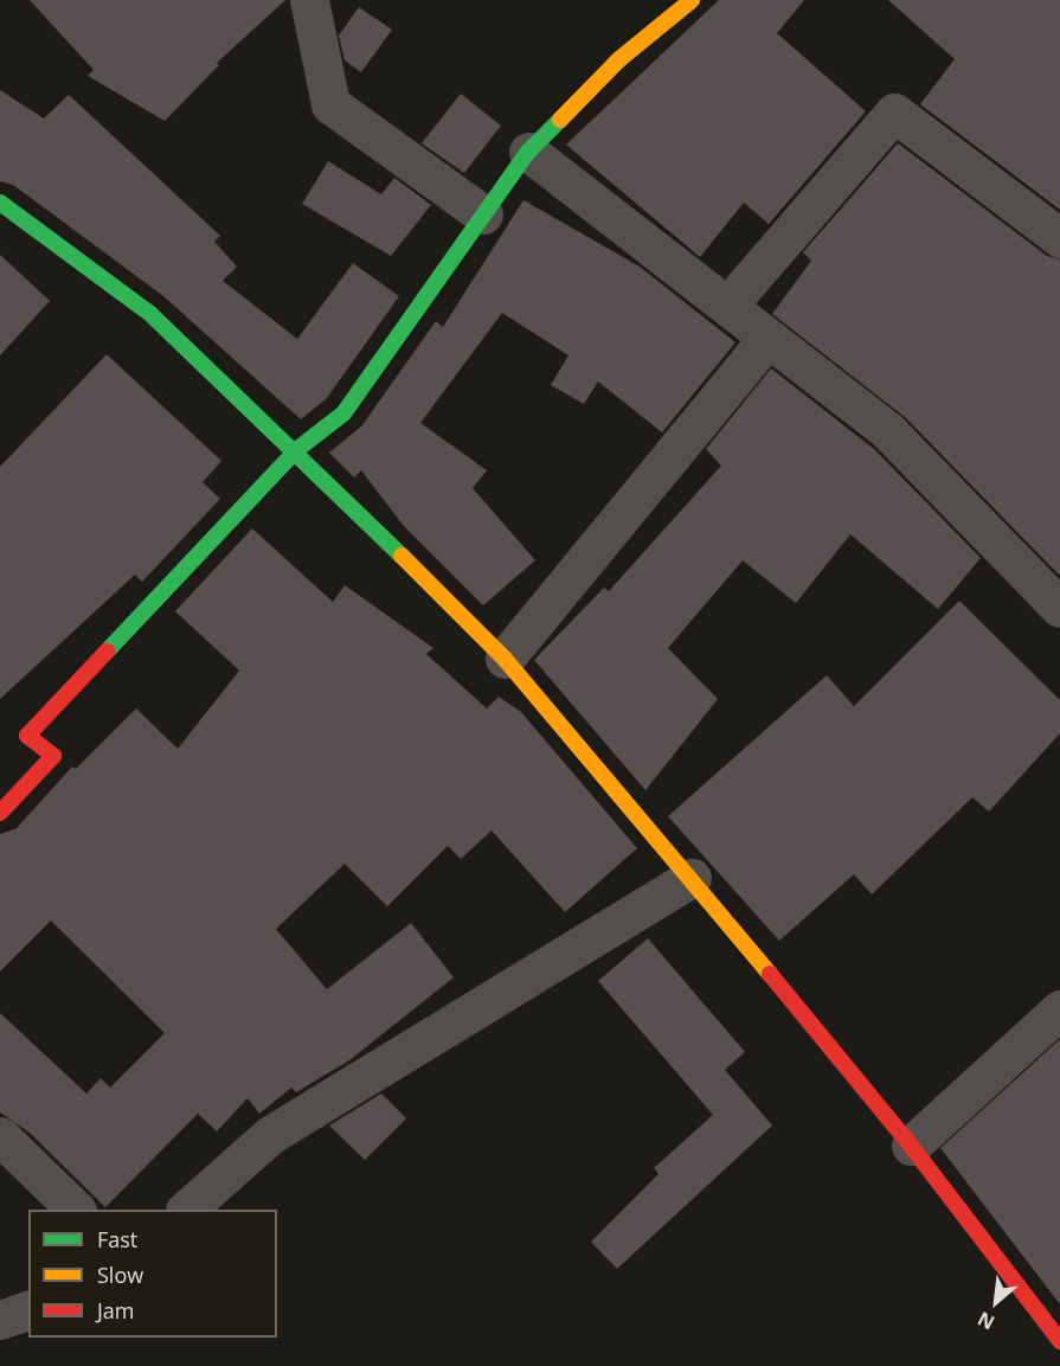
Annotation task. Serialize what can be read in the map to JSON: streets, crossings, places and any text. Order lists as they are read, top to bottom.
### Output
{
  "legend": ["Fast", "Slow", "Jam"],
  "north": "bottom left"
}
